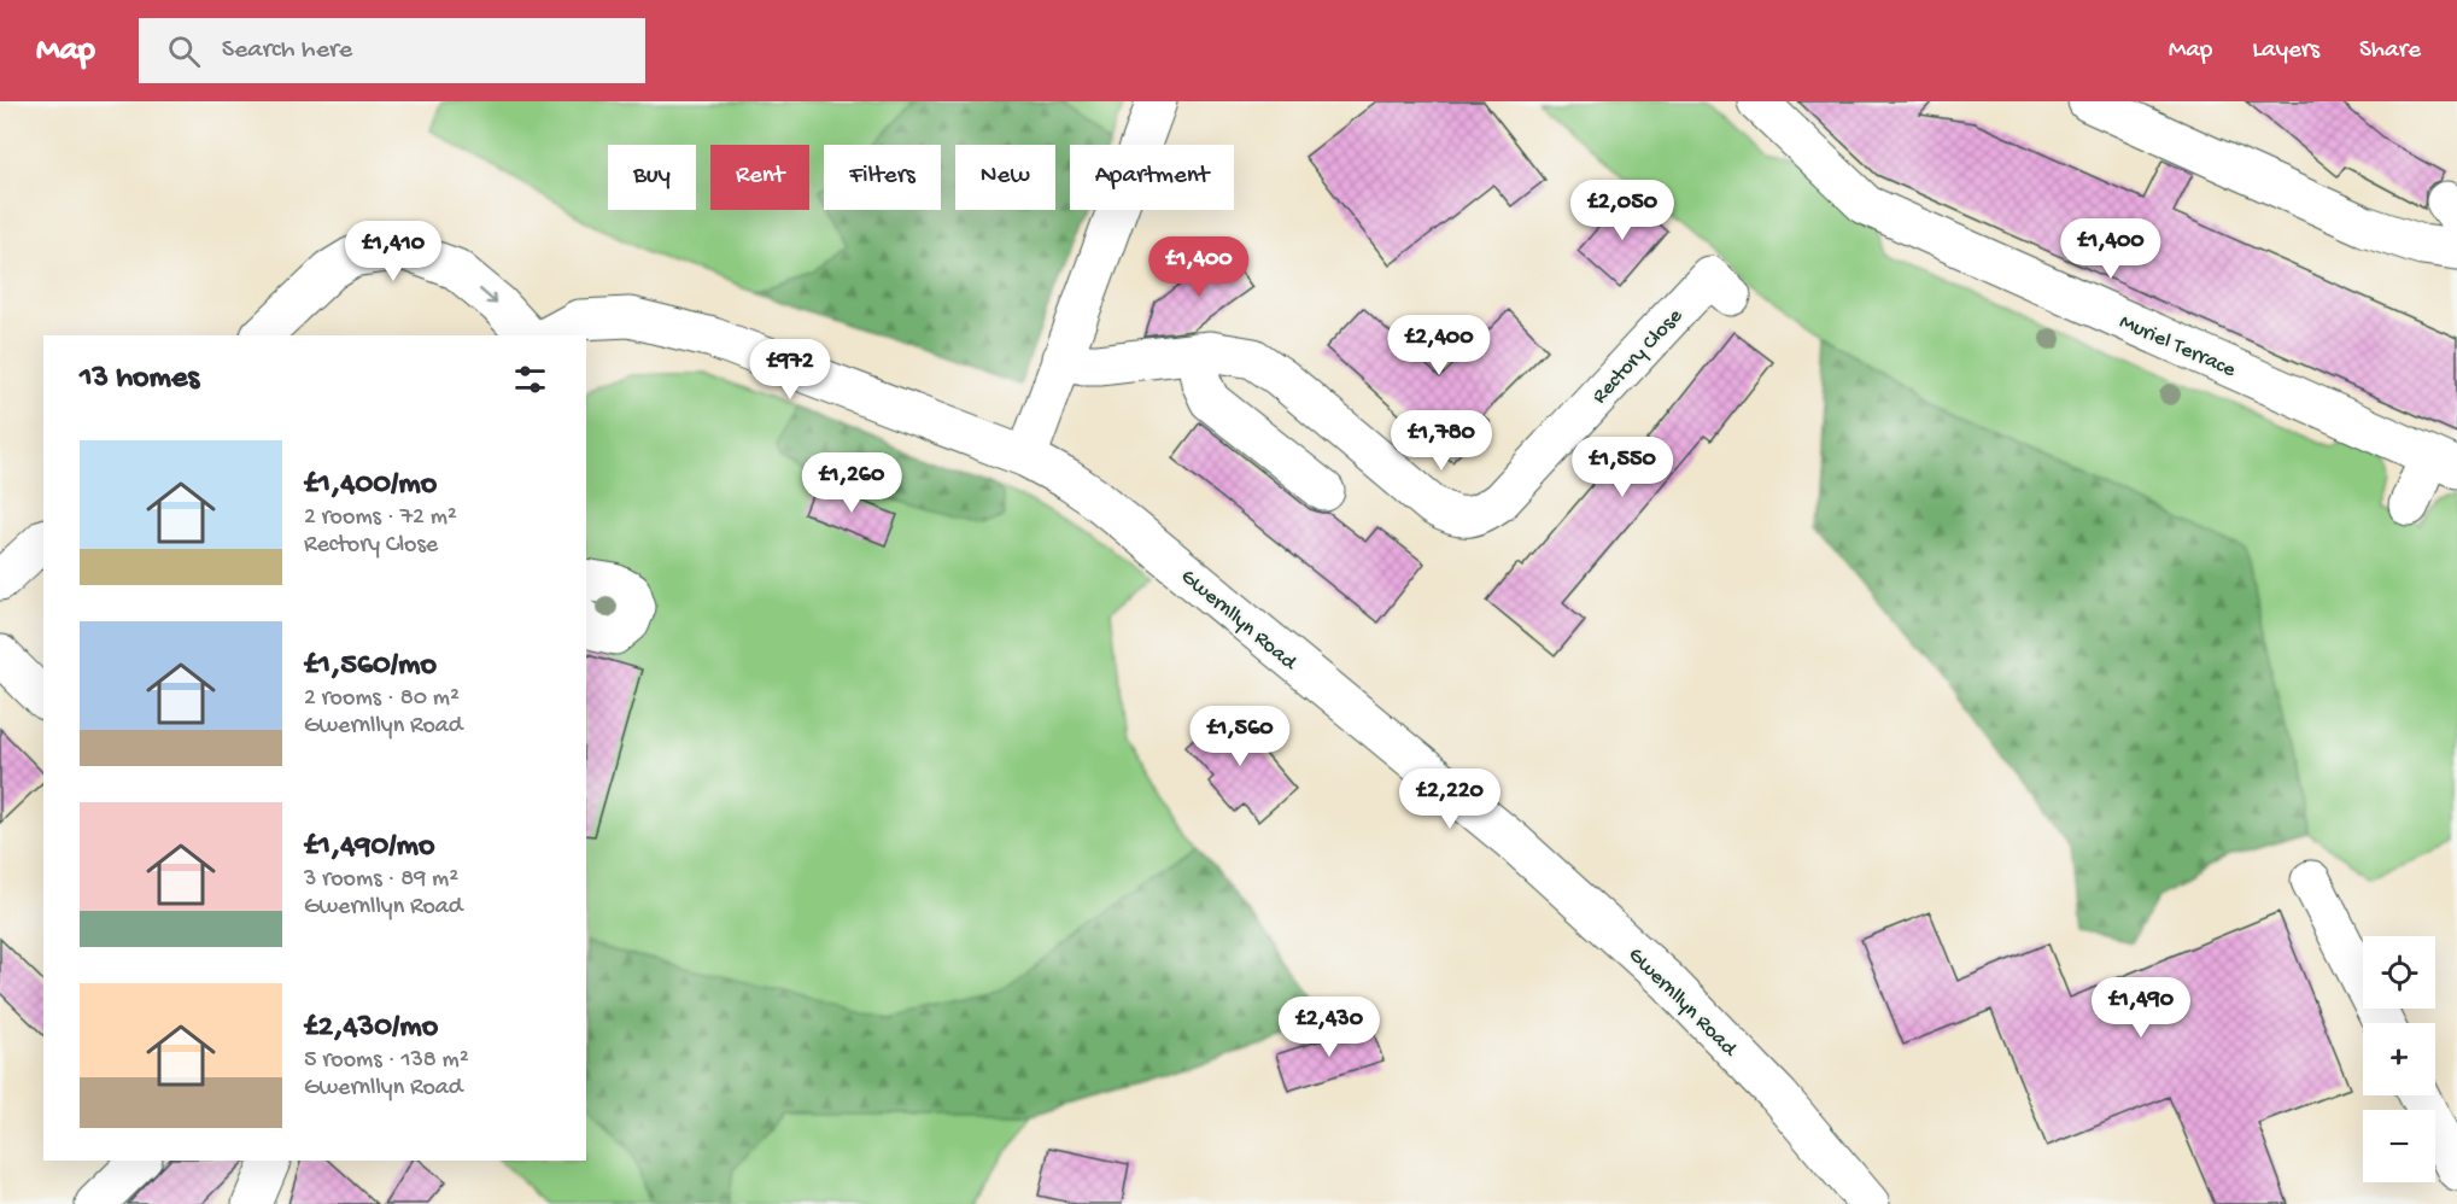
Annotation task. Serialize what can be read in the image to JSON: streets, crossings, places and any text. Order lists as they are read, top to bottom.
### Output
{
  "streets": {
    "street": ["Muriel Terrace", "Rectory Close", "Gwernllyn Road"]
  },
  "page": {
    "header": "Map",
    "search": "Search here",
    "nav": ["Map", "Layers", "Share"],
    "chip": [
      "Buy",
      "Rent",
      "Filters",
      "New",
      "Apartment"
    ],
    "price": [
      "£2,050",
      "£1,400",
      "£1,410",
      "£1,400",
      "£2,400",
      "£972",
      "£1,780",
      "£1,550",
      "£1,260",
      "£1,560",
      "£2,220",
      "£1,490",
      "£2,430"
    ],
    "heading": "13 homes",
    "list": [
      {
        "name": "£1,400/mo",
        "note": "2 rooms · 72 m² · Rectory Close"
      },
      {
        "name": "£1,560/mo",
        "note": "2 rooms · 80 m² · Gwernllyn Road"
      },
      {
        "name": "£1,490/mo",
        "note": "3 rooms · 89 m² · Gwernllyn Road"
      },
      {
        "name": "£2,430/mo",
        "note": "5 rooms · 138 m² · Gwernllyn Road"
      }
    ],
    "map_buttons": ["+", "−"]
  }
}
